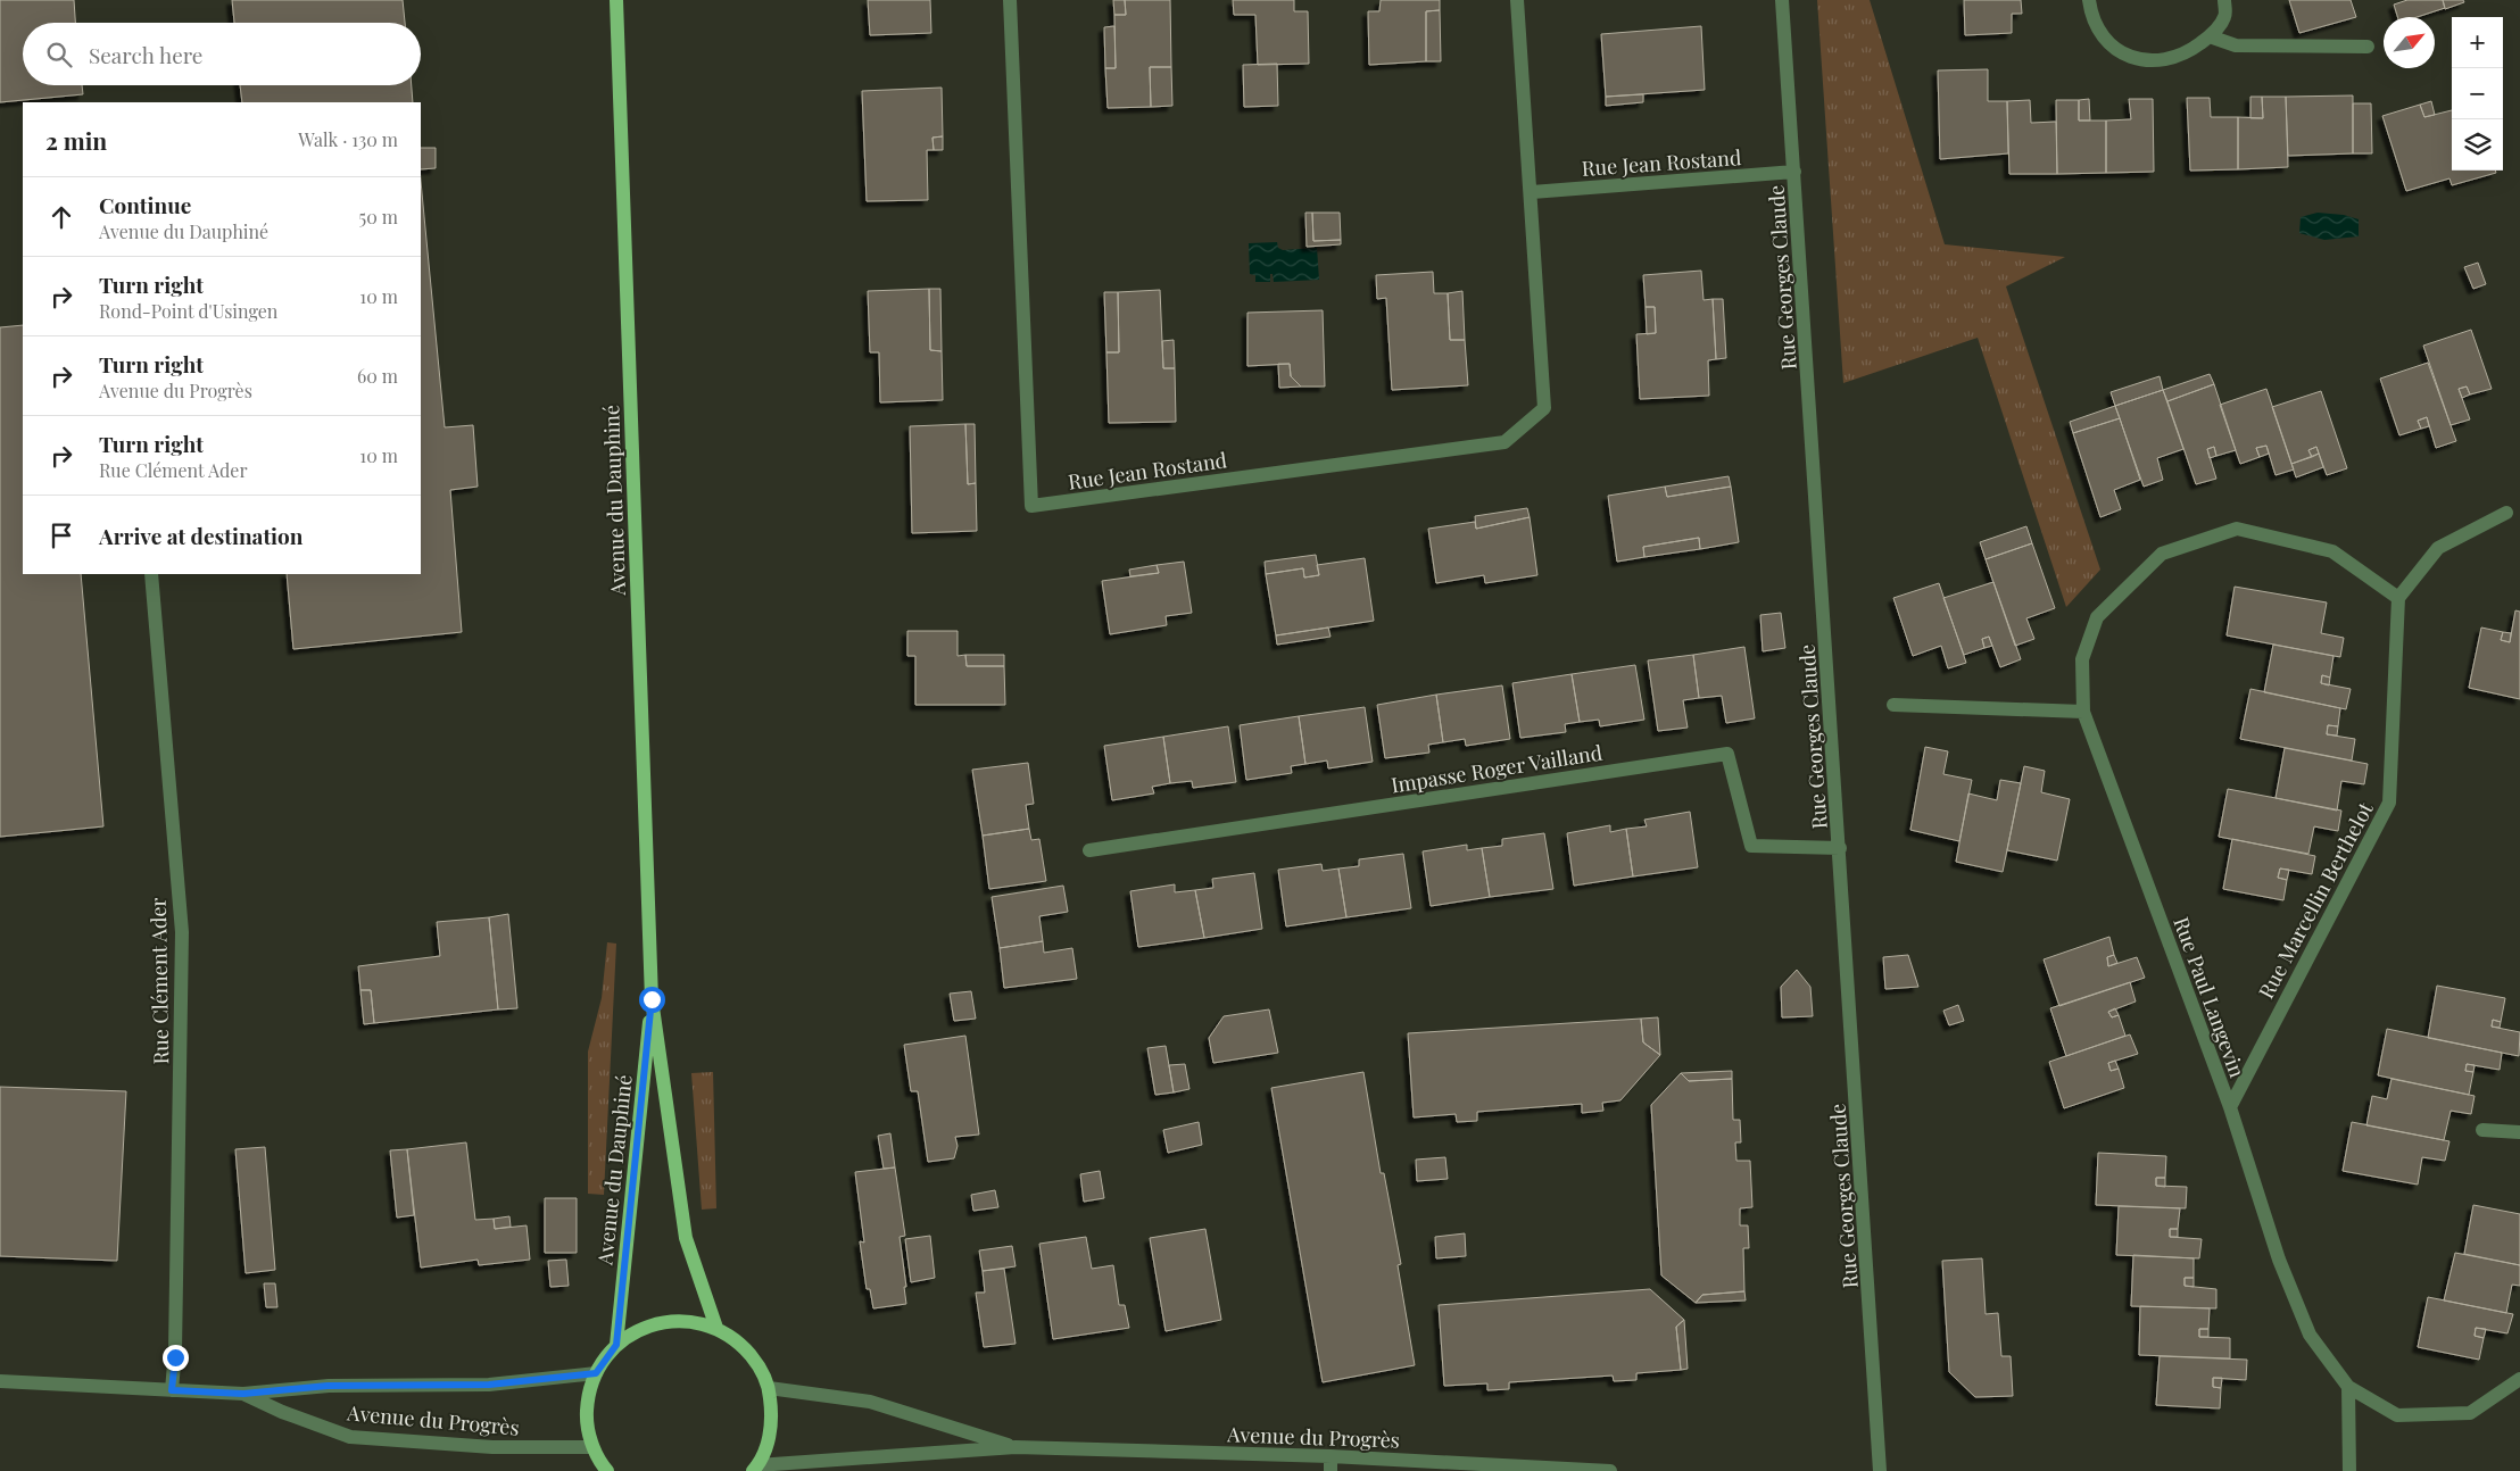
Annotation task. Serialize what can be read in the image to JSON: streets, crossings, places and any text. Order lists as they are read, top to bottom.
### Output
{
  "streets": {
    "main road": ["Avenue du Dauphiné"],
    "street": [
      "Rue Jean Rostand",
      "Rue Georges Claude",
      "Impasse Roger Vailland",
      "Rue Marcellin Berthelot",
      "Rue Clément Ader",
      "Rue Paul Langevin",
      "Avenue du Progrès"
    ]
  },
  "crossings": [
    ["Rue Jean Rostand", "Rue Georges Claude"],
    ["Rue Georges Claude", "Impasse Roger Vailland"],
    ["Rue Marcellin Berthelot", "Rue Paul Langevin"],
    ["Rue Clément Ader", "Avenue du Progrès"]
  ],
  "north": "top right",
  "page": {
    "map_buttons": ["+", "−"],
    "search": "Search here",
    "heading": ["2 min", "Walk · 130 m"],
    "list": [
      ["Continue", "Avenue du Dauphiné", "50 m"],
      ["Turn right", "Rond-Point d'Usingen", "10 m"],
      ["Turn right", "Avenue du Progrès", "60 m"],
      ["Turn right", "Rue Clément Ader", "10 m"],
      "Arrive at destination"
    ]
  }
}
